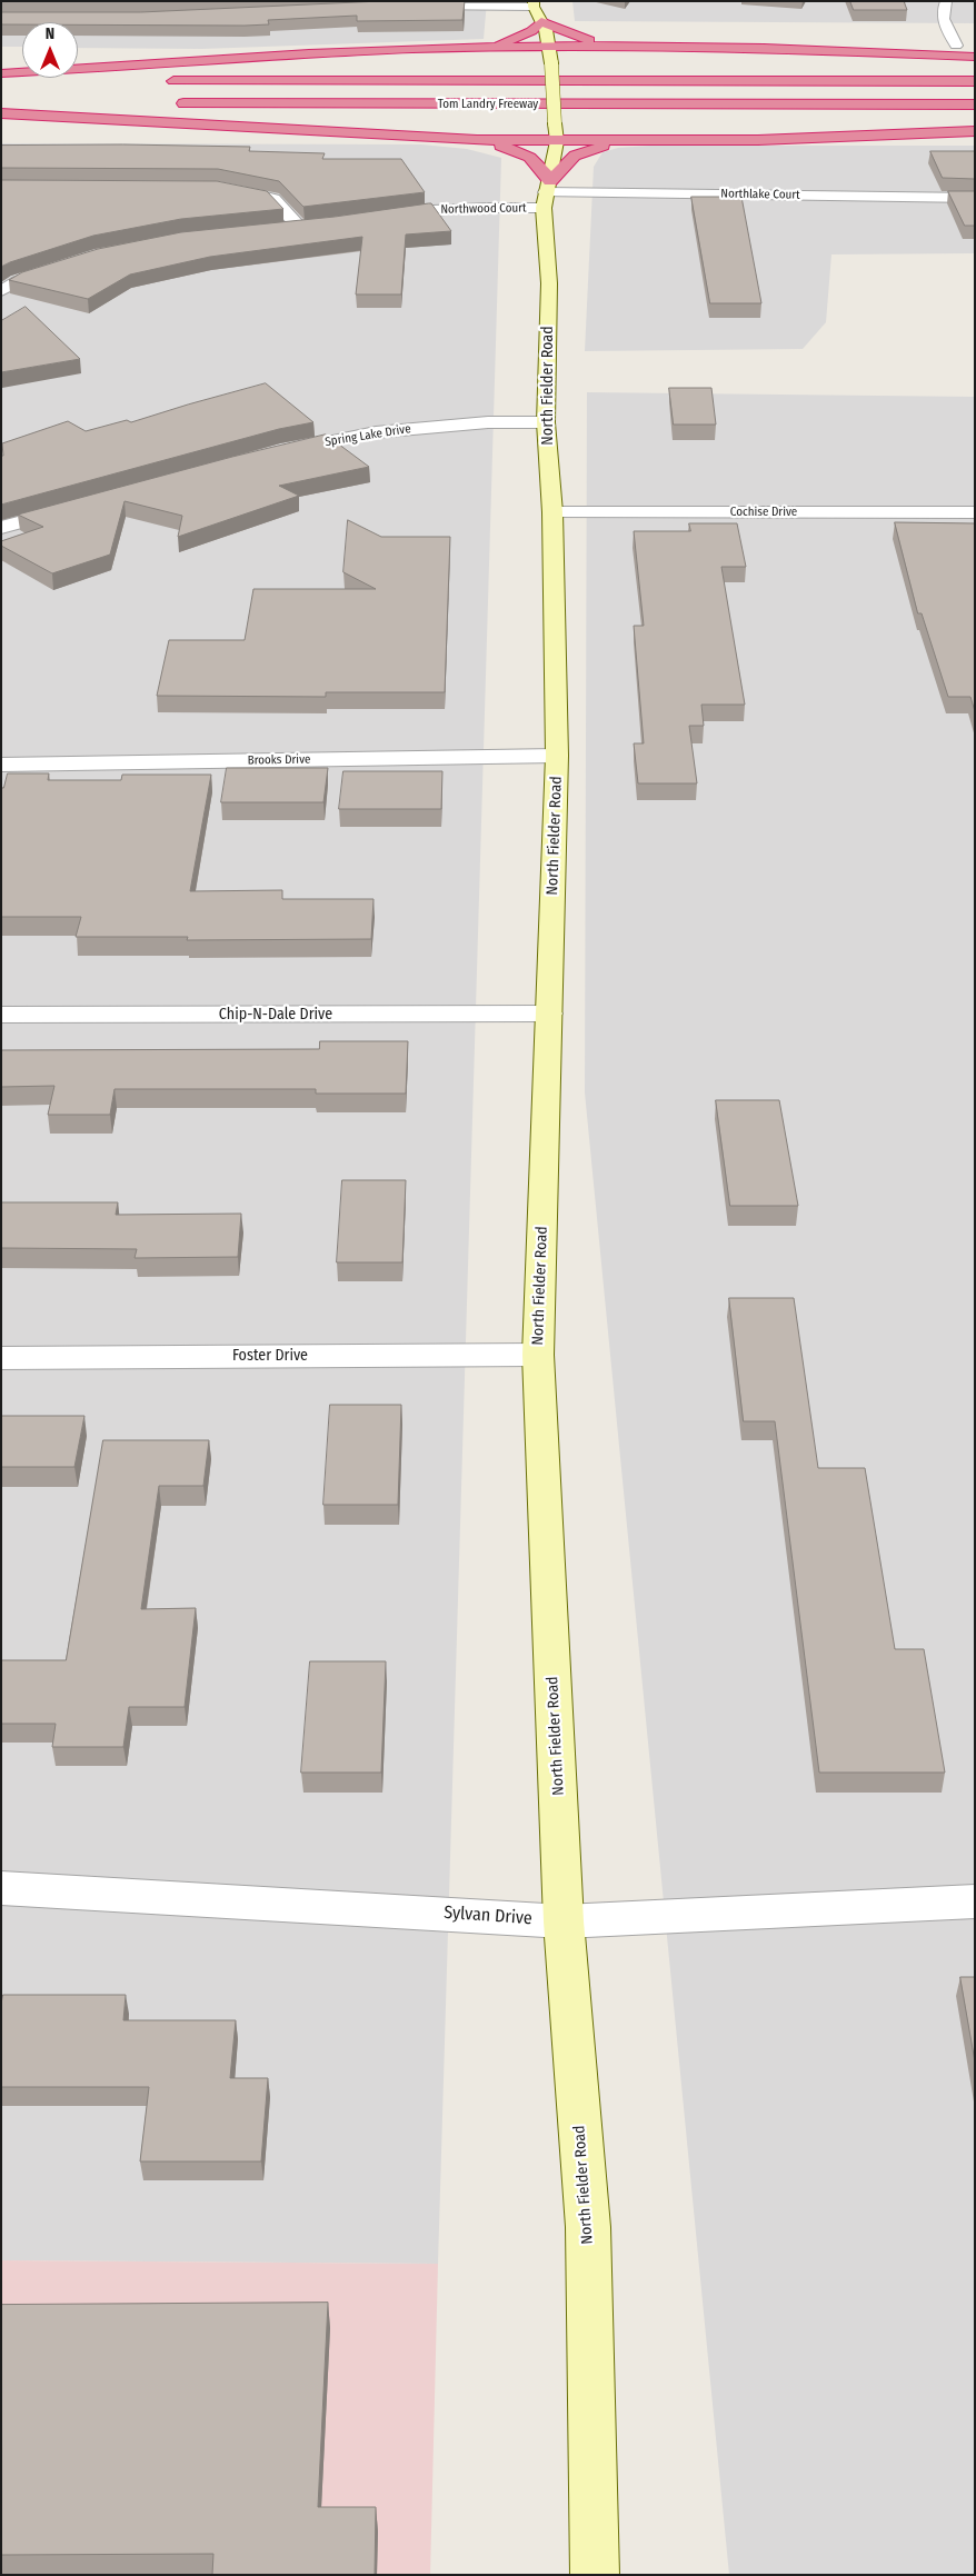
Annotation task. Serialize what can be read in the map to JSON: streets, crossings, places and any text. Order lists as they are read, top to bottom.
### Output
{
  "streets": {
    "highway": ["Tom Landry Freeway"],
    "main road": ["North Fielder Road"],
    "street": [
      "Northlake Court",
      "Northwood Court",
      "Spring Lake Drive",
      "Cochise Drive",
      "Brooks Drive",
      "Chip-N-Dale Drive",
      "Foster Drive",
      "Sylvan Drive"
    ]
  },
  "crossings": [
    ["Northlake Court", "Northwood Court"],
    ["Northlake Court", "North Fielder Road"],
    ["Northwood Court", "North Fielder Road"],
    ["North Fielder Road", "Spring Lake Drive"],
    ["North Fielder Road", "Cochise Drive"],
    ["North Fielder Road", "Brooks Drive"],
    ["North Fielder Road", "Chip-N-Dale Drive"],
    ["North Fielder Road", "Foster Drive"],
    ["North Fielder Road", "Sylvan Drive"]
  ],
  "north": "top"
}
